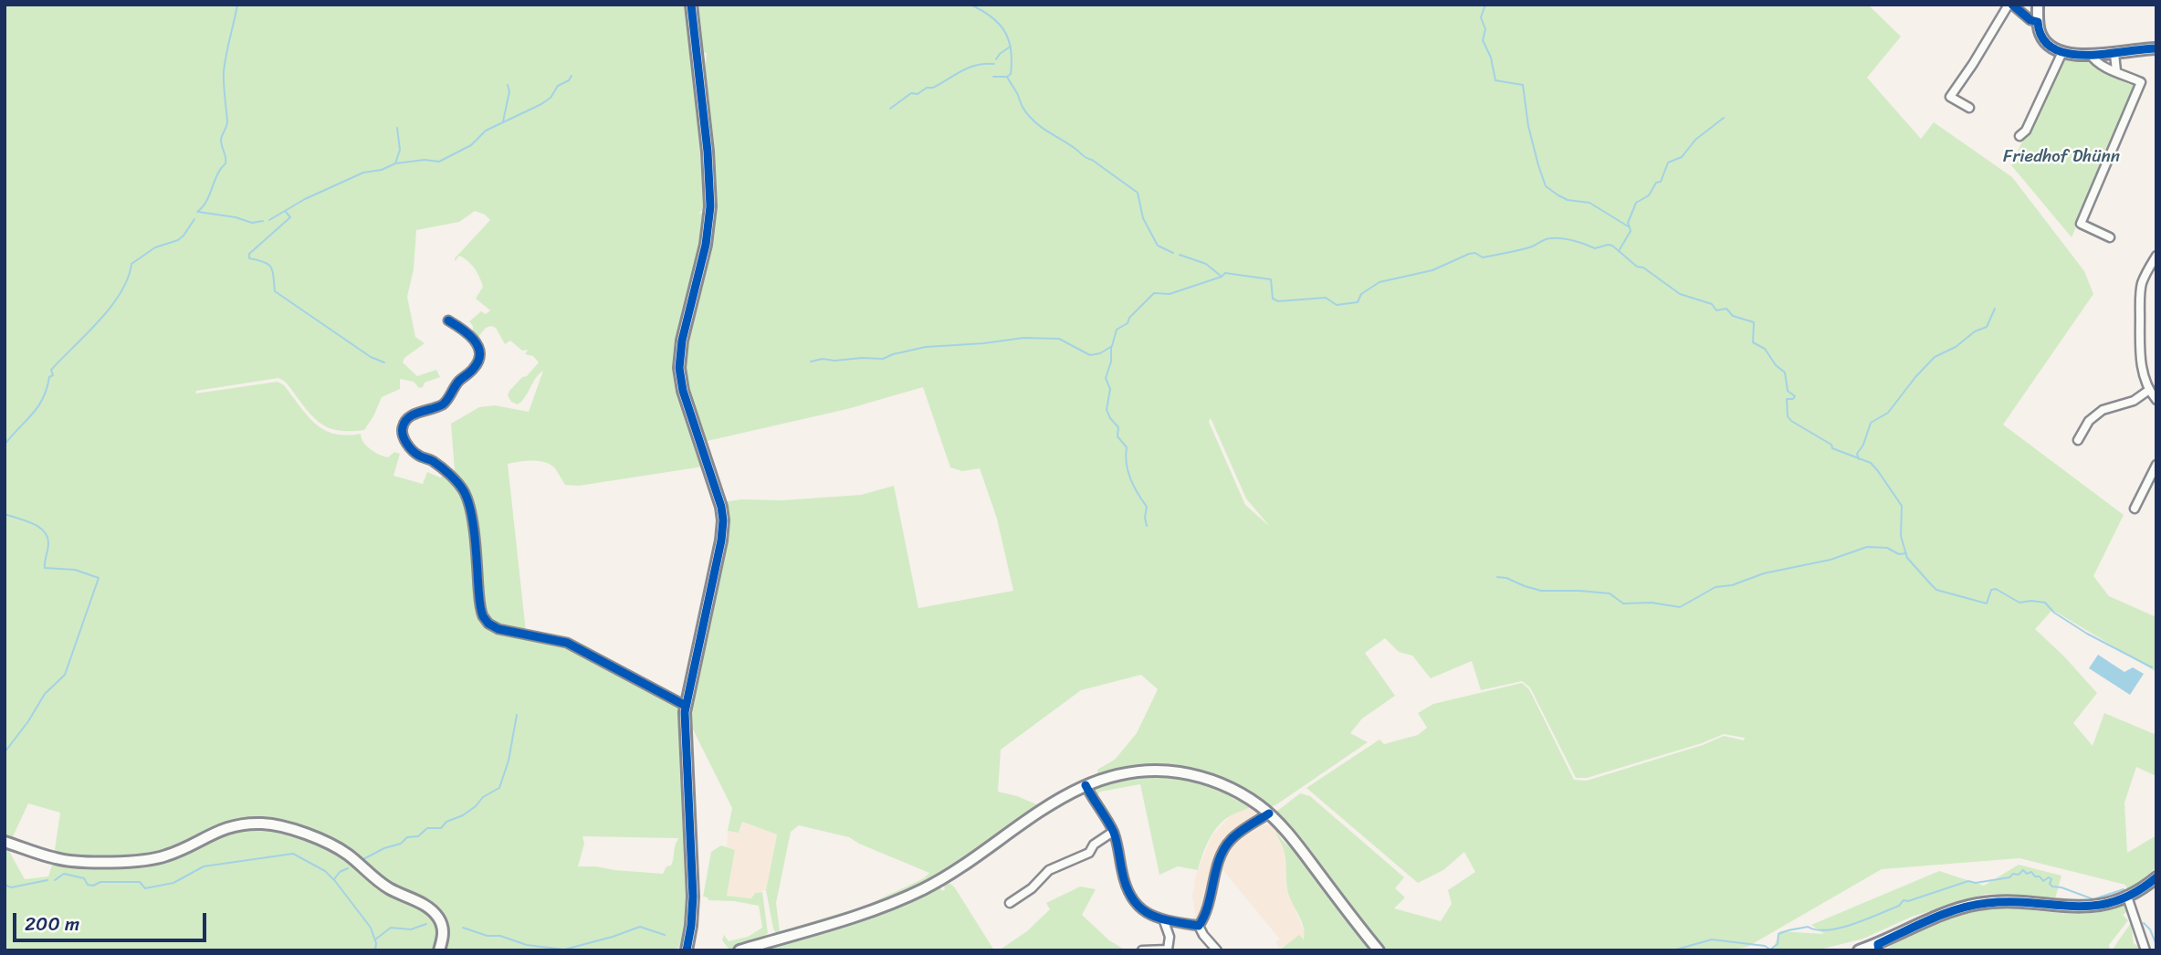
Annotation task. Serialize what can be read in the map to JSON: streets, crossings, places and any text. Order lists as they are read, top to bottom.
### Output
{
  "parks": ["Friedhof Dhünn"],
  "scale_bar": "200 m"
}
